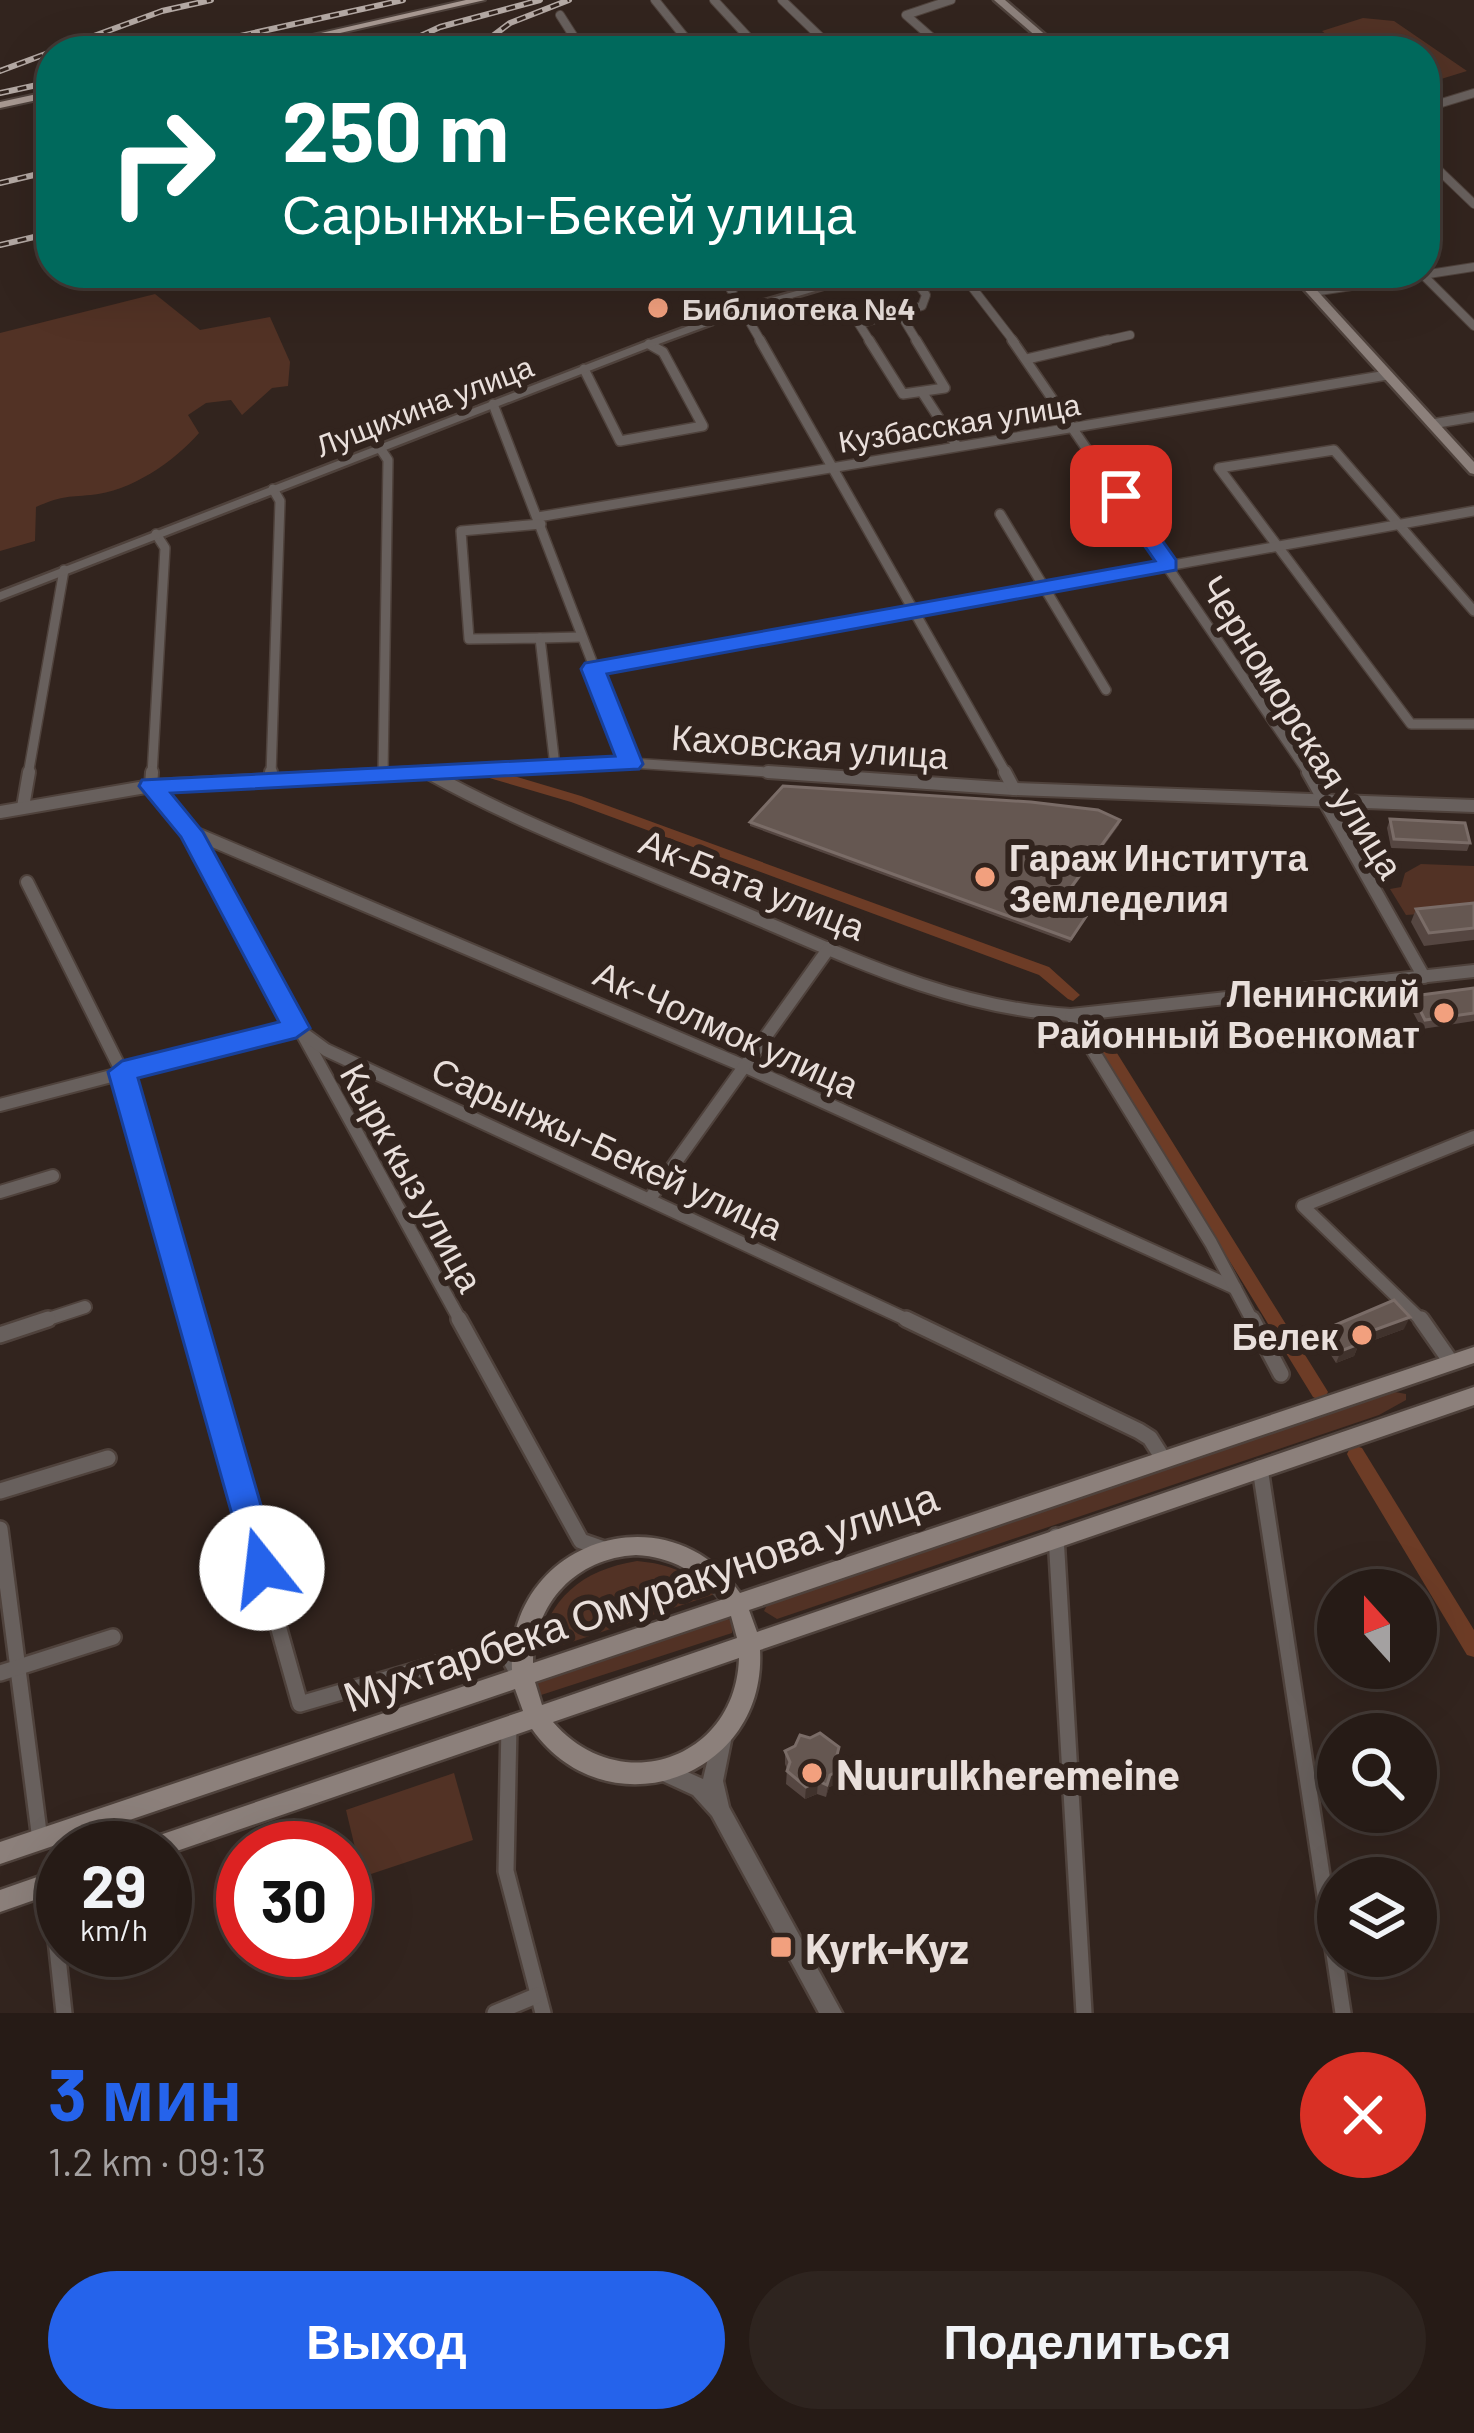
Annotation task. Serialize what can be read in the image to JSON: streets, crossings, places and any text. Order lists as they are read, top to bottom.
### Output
{
  "streets": {
    "main road": ["Мухтарбека Омуракунова улица"],
    "street": [
      "Лущихина улица",
      "Кузбасская улица",
      "Черноморская улица",
      "Каховская улица",
      "Ак-Бата улица",
      "Ак-Чолмок улица",
      "Сарынжы-Бекей улица",
      "Кырк кыз улица"
    ]
  },
  "crossings": [
    ["Кузбасская улица", "Черноморская улица"],
    ["Черноморская улица", "Каховская улица"],
    ["Черноморская улица", "Ак-Бата улица"],
    ["Каховская улица", "Ак-Бата улица"],
    ["Каховская улица", "Кырк кыз улица"],
    ["Ак-Чолмок улица", "Кырк кыз улица"],
    ["Сарынжы-Бекей улица", "Кырк кыз улица"],
    ["Сарынжы-Бекей улица", "Мухтарбека Омуракунова улица"]
  ],
  "places": {
    "other": [
      "Библиотека №4",
      "Гараж Института Земледелия",
      "Ленинский Районный Военкомат",
      "Белек",
      "Nuurulkheremeine"
    ],
    "transit": ["Kyrk-Kyz"]
  },
  "north": "top",
  "page": {
    "turn": ["250 m", "Сарынжы-Бекей улица"],
    "speed": "29 km/h",
    "limit": "30",
    "heading": ["3 мин", "1.2 km · 09:13"],
    "buttons": ["Выход", "Поделиться"]
  }
}
